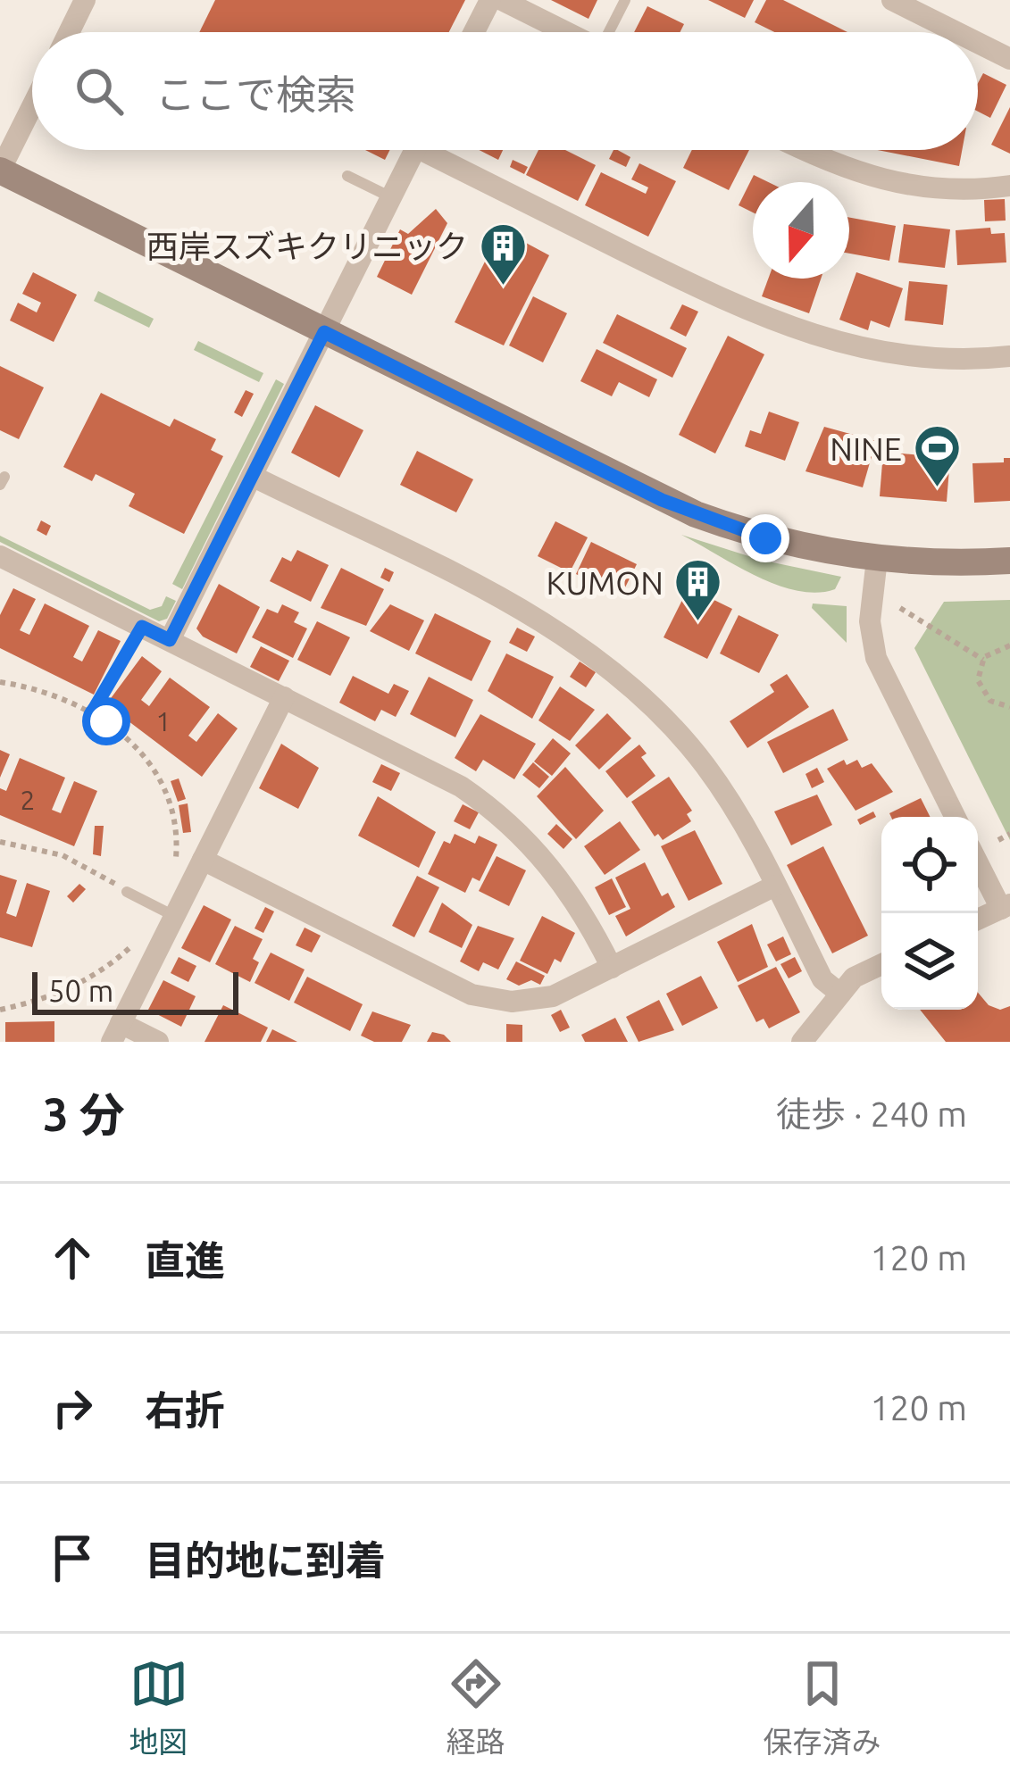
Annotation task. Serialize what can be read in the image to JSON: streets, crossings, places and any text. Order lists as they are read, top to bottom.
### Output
{
  "places": {
    "building": ["西岸スズキクリニック", "KUMON"],
    "sports": ["NINE"]
  },
  "house_numbers": ["1", "2"],
  "scale_bar": "50 m",
  "north": "bottom",
  "page": {
    "search": "ここで検索",
    "scale": "50 m",
    "heading": ["3 分", "徒歩 · 240 m"],
    "list": [
      ["直進", "120 m"],
      ["右折", "120 m"],
      "目的地に到着"
    ],
    "nav": ["地図", "経路", "保存済み"]
  }
}
